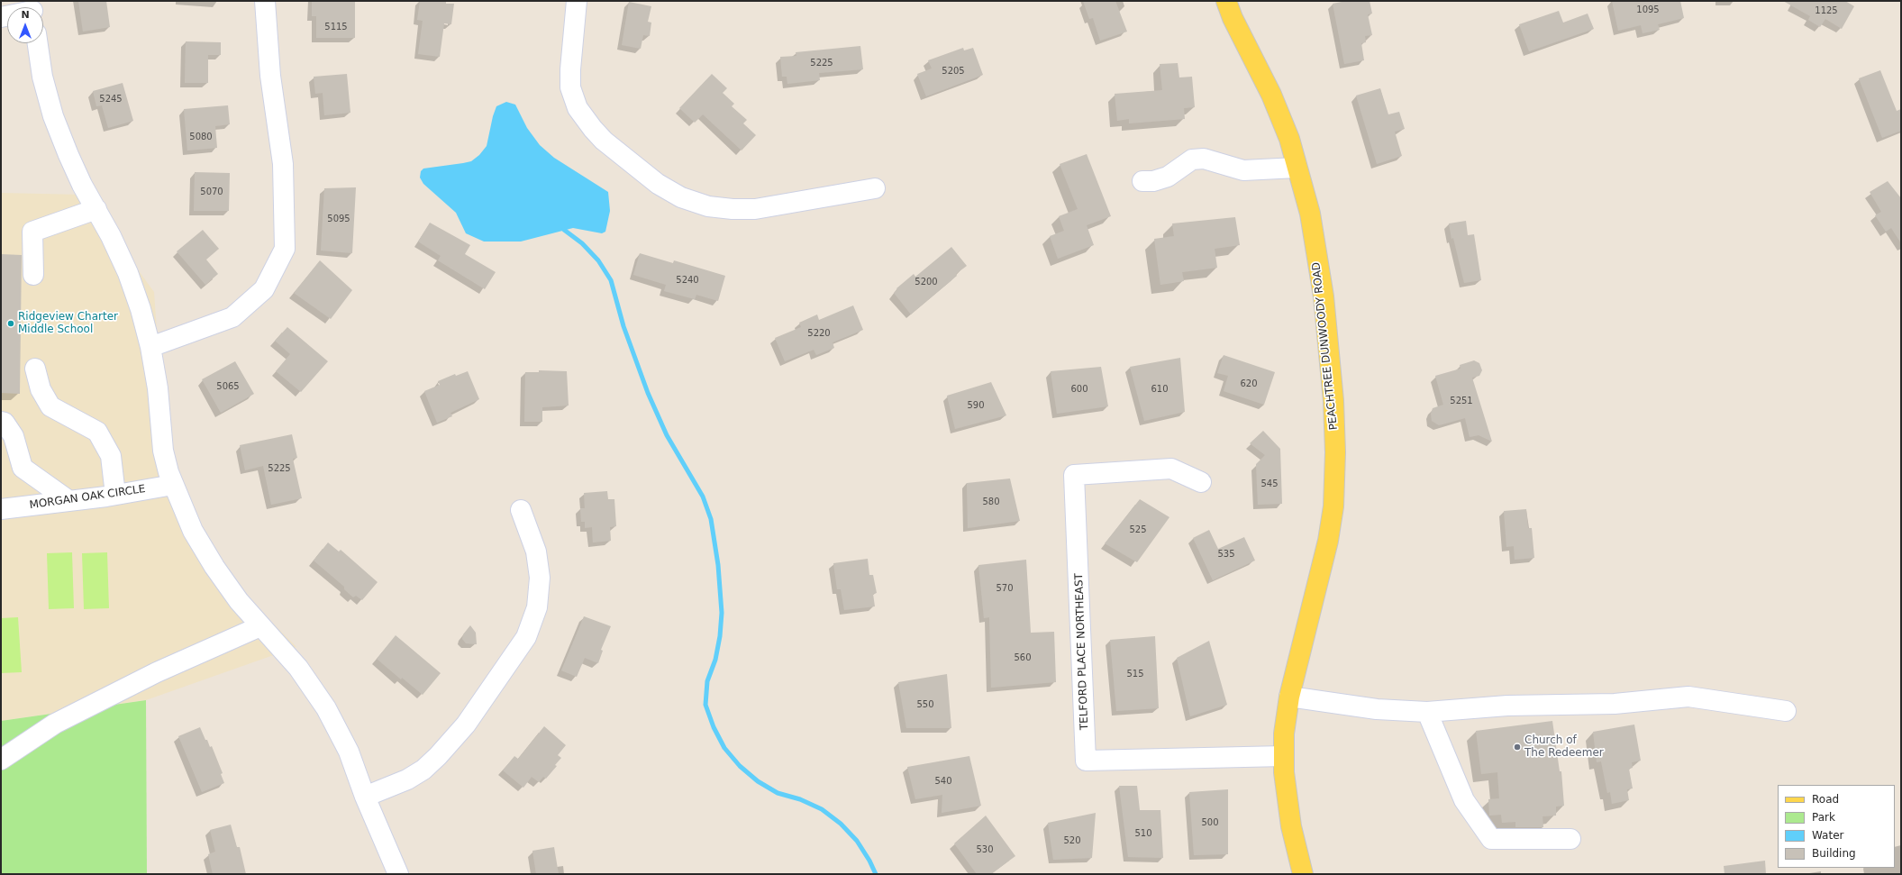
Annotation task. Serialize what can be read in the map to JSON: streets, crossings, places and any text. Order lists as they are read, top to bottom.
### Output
{
  "streets": {
    "main road": ["PEACHTREE DUNWOODY ROAD"],
    "street": ["MORGAN OAK CIRCLE", "TELFORD PLACE NORTHEAST"]
  },
  "crossings": [
    ["PEACHTREE DUNWOODY ROAD", "TELFORD PLACE NORTHEAST"]
  ],
  "places": ["Ridgeview Charter Middle School", "Church of The Redeemer"],
  "house_numbers": [
    "1095",
    "1125",
    "5115",
    "5225",
    "5205",
    "5245",
    "5080",
    "5070",
    "5095",
    "5240",
    "5200",
    "5220",
    "620",
    "5065",
    "600",
    "610",
    "5251",
    "590",
    "5225",
    "545",
    "580",
    "525",
    "535",
    "570",
    "560",
    "515",
    "550",
    "540",
    "500",
    "510",
    "520",
    "530"
  ],
  "legend": [
    "Road",
    "Park",
    "Water",
    "Building"
  ],
  "north": "top"
}
